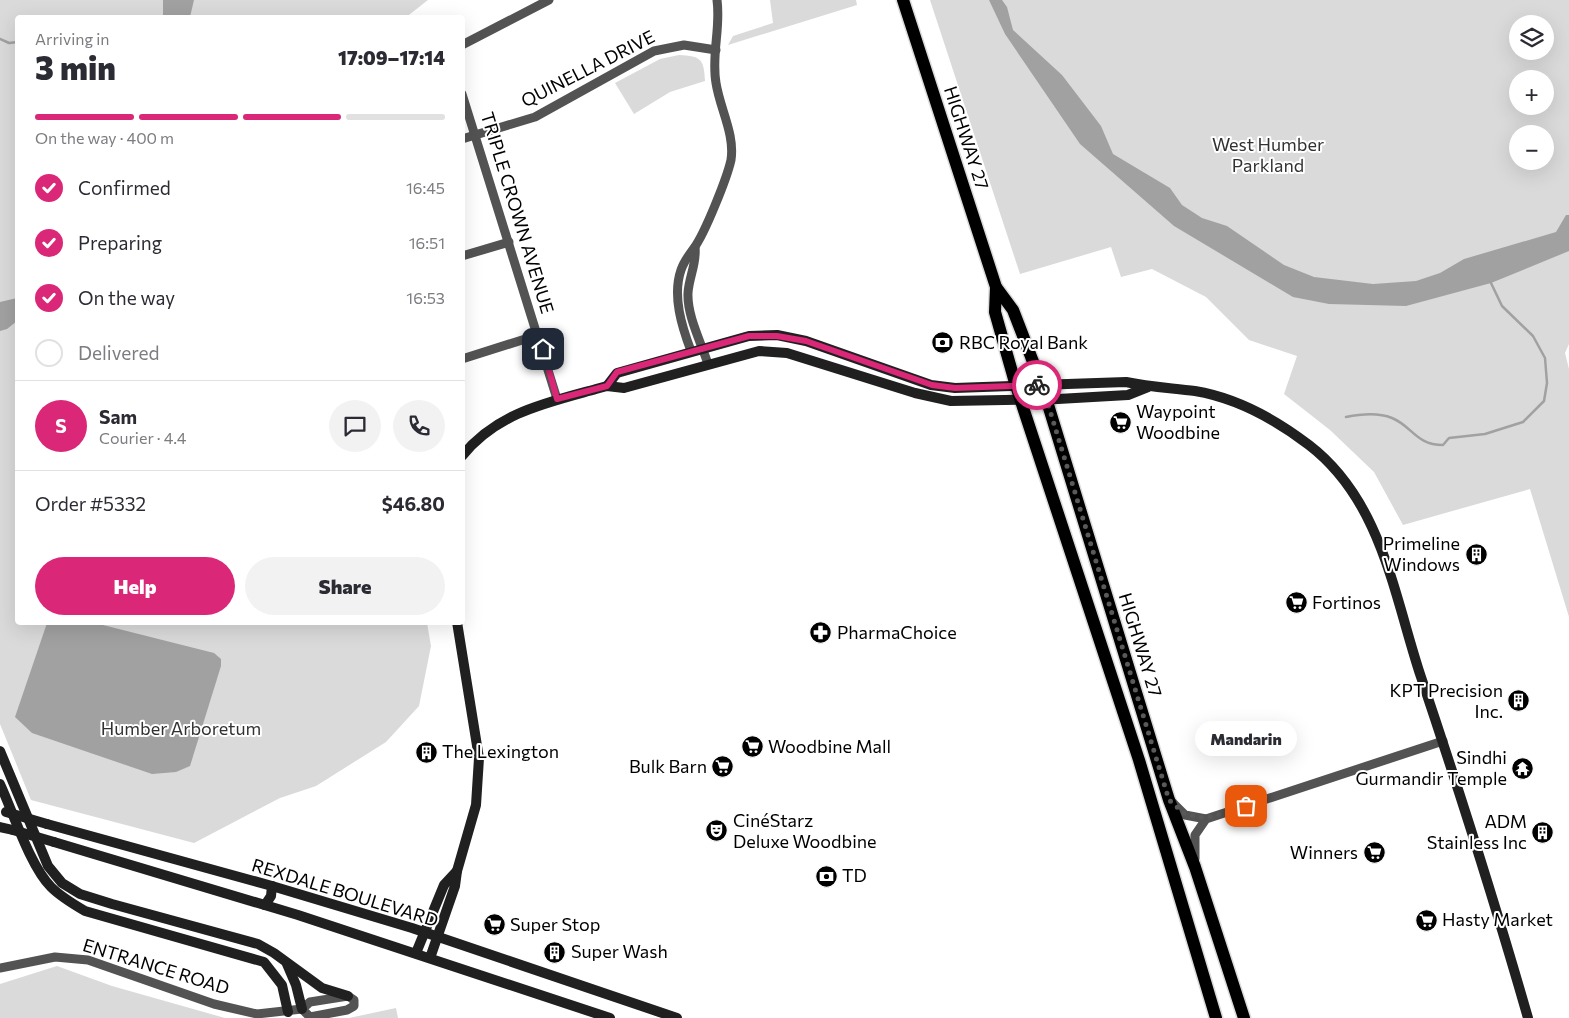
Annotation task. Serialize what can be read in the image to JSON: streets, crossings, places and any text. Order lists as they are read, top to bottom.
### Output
{
  "streets": {
    "main road": ["HIGHWAY 27"],
    "street": [
      "QUINELLA DRIVE",
      "TRIPLE CROWN AVENUE",
      "REXDALE BOULEVARD",
      "ENTRANCE ROAD"
    ]
  },
  "crossings": [
    ["QUINELLA DRIVE", "TRIPLE CROWN AVENUE"]
  ],
  "parks": ["West Humber Parkland", "Humber Arboretum"],
  "places": {
    "bank": ["RBC Royal Bank", "TD"],
    "supermarket": [
      "Waypoint Woodbine",
      "Fortinos",
      "Woodbine Mall",
      "Bulk Barn",
      "Winners",
      "Hasty Market",
      "Super Stop"
    ],
    "building": [
      "Primeline Windows",
      "KPT Precision Inc.",
      "The Lexington",
      "ADM Stainless Inc",
      "Super Wash"
    ],
    "pharmacy": ["PharmaChoice"],
    "temple": ["Sindhi Gurmandir Temple"],
    "other": ["Mandarin"],
    "theatre": ["CinéStarz Deluxe Woodbine"]
  },
  "page": {
    "map_buttons": ["+", "−"],
    "heading": ["3 min", "Arriving in", "17:09–17:14"],
    "panel": [
      "Sam",
      "Courier · 4.4",
      "Order #5332",
      "$46.80"
    ],
    "bar": "On the way · 400 m",
    "list": [
      ["Confirmed", "16:45"],
      ["Preparing", "16:51"],
      ["On the way", "16:53"],
      "Delivered"
    ],
    "round": "S",
    "buttons": ["Help", "Share"],
    "bubble": "Mandarin"
  }
}
